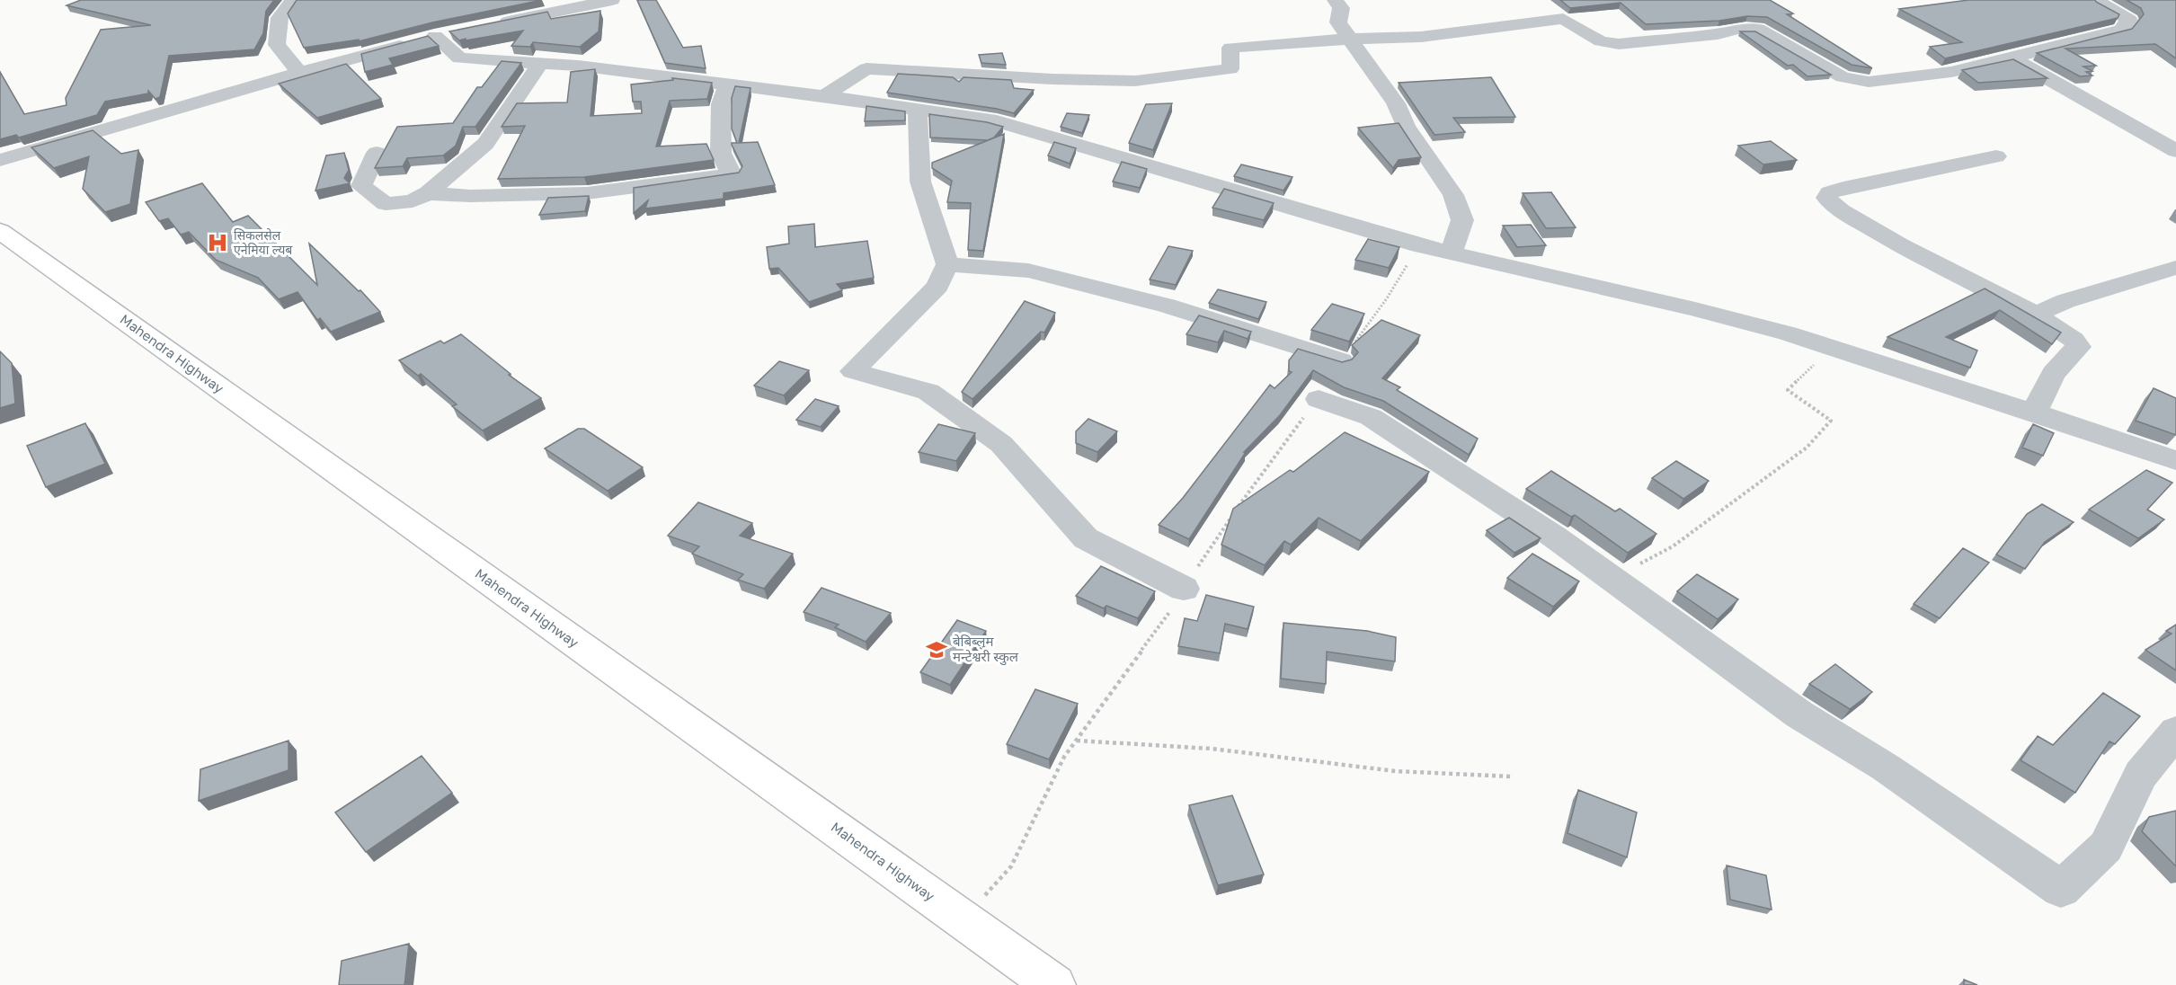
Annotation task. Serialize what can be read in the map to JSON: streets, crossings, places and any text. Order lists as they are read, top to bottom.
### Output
{
  "streets": {
    "highway": ["Mahendra Highway"]
  },
  "places": {
    "hospital": ["सिकलसेल एनेमिया ल्यब"],
    "school or university": ["बेबिब्लुम मन्टेश्वरी स्कुल"]
  }
}
